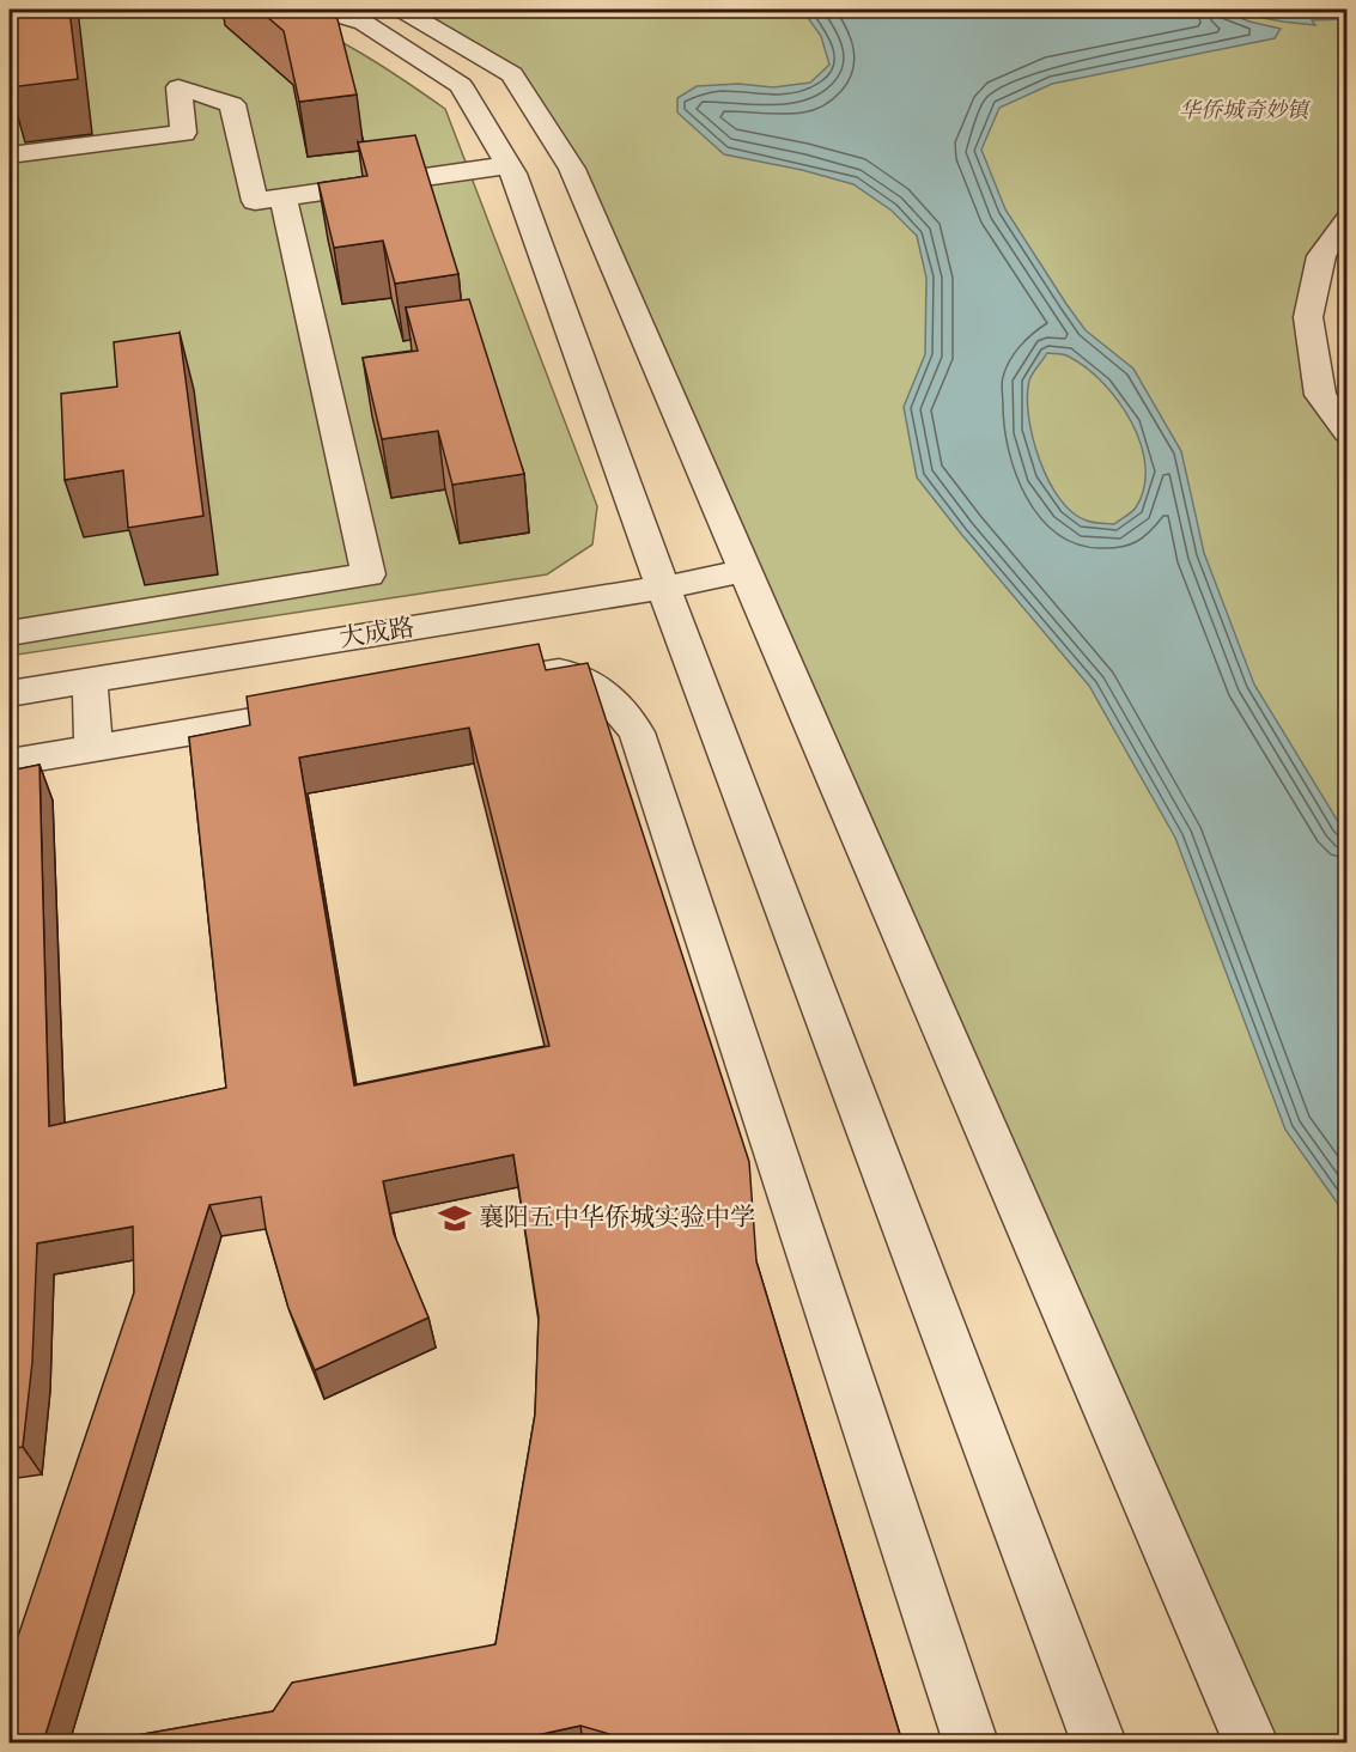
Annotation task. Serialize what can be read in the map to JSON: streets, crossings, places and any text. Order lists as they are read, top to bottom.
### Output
{
  "streets": {
    "street": ["大成路"]
  },
  "parks": ["华侨城奇妙镇"],
  "places": {
    "school or university": ["襄阳五中华侨城实验中学"]
  }
}
